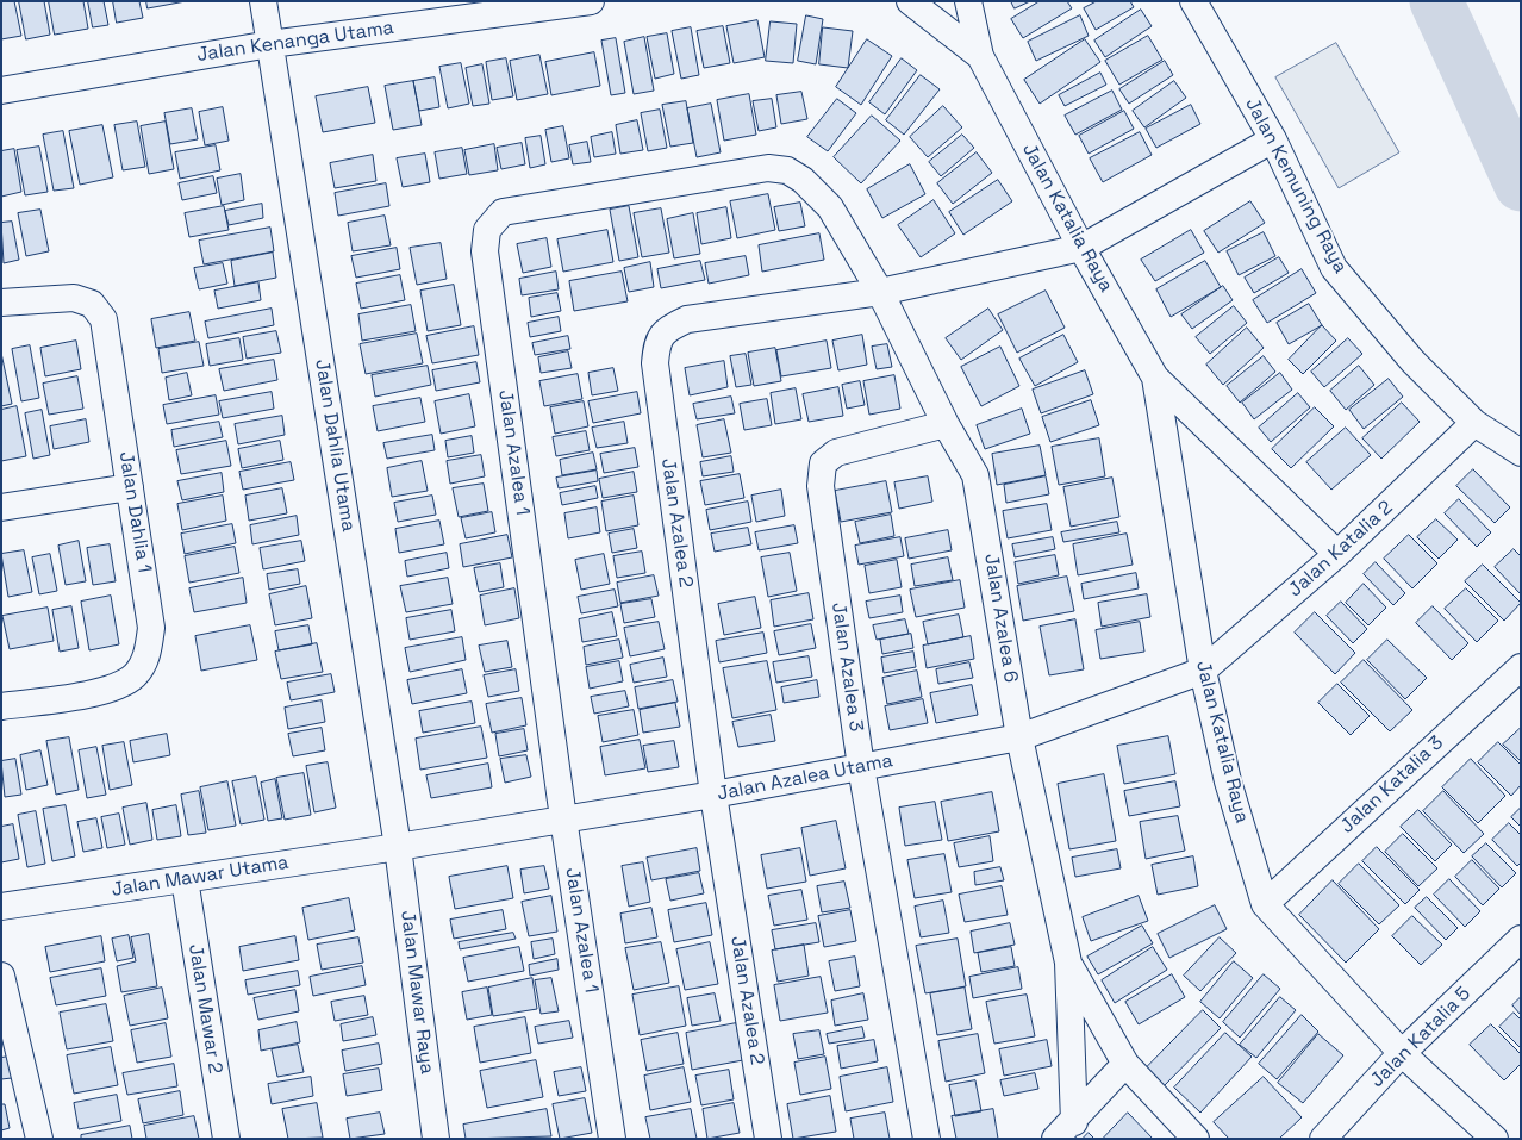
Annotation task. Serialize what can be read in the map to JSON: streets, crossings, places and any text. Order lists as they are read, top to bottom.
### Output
{
  "streets": {
    "street": [
      "Jalan Kenanga Utama",
      "Jalan Kemuning Raya",
      "Jalan Katalia Raya",
      "Jalan Dahlia Utama",
      "Jalan Azalea 1",
      "Jalan Dahlia 1",
      "Jalan Azalea 2",
      "Jalan Katalia 2",
      "Jalan Azalea 6",
      "Jalan Azalea 3",
      "Jalan Azalea Utama",
      "Jalan Katalia 3",
      "Jalan Mawar Utama",
      "Jalan Mawar Raya",
      "Jalan Mawar 2",
      "Jalan Katalia 5"
    ]
  },
  "crossings": [
    ["Jalan Kenanga Utama", "Jalan Dahlia Utama"],
    ["Jalan Kemuning Raya", "Jalan Azalea 2"],
    ["Jalan Kemuning Raya", "Jalan Katalia 2"],
    ["Jalan Katalia Raya", "Jalan Azalea 2"],
    ["Jalan Katalia Raya", "Jalan Katalia 2"],
    ["Jalan Katalia Raya", "Jalan Azalea Utama"],
    ["Jalan Katalia Raya", "Jalan Katalia 3"],
    ["Jalan Katalia Raya", "Jalan Katalia 5"],
    ["Jalan Dahlia Utama", "Jalan Azalea Utama"],
    ["Jalan Dahlia Utama", "Jalan Mawar Utama"],
    ["Jalan Dahlia Utama", "Jalan Mawar Raya"],
    ["Jalan Azalea 1", "Jalan Azalea 2"],
    ["Jalan Azalea 1", "Jalan Azalea 6"],
    ["Jalan Azalea 1", "Jalan Azalea Utama"],
    ["Jalan Azalea 2", "Jalan Azalea 6"],
    ["Jalan Azalea 2", "Jalan Azalea Utama"],
    ["Jalan Katalia 2", "Jalan Azalea Utama"],
    ["Jalan Azalea 6", "Jalan Azalea 3"],
    ["Jalan Azalea 6", "Jalan Azalea Utama"],
    ["Jalan Azalea 3", "Jalan Azalea Utama"],
    ["Jalan Azalea Utama", "Jalan Mawar Utama"],
    ["Jalan Azalea Utama", "Jalan Mawar Raya"],
    ["Jalan Mawar Utama", "Jalan Mawar Raya"],
    ["Jalan Mawar Utama", "Jalan Mawar 2"]
  ]
}
